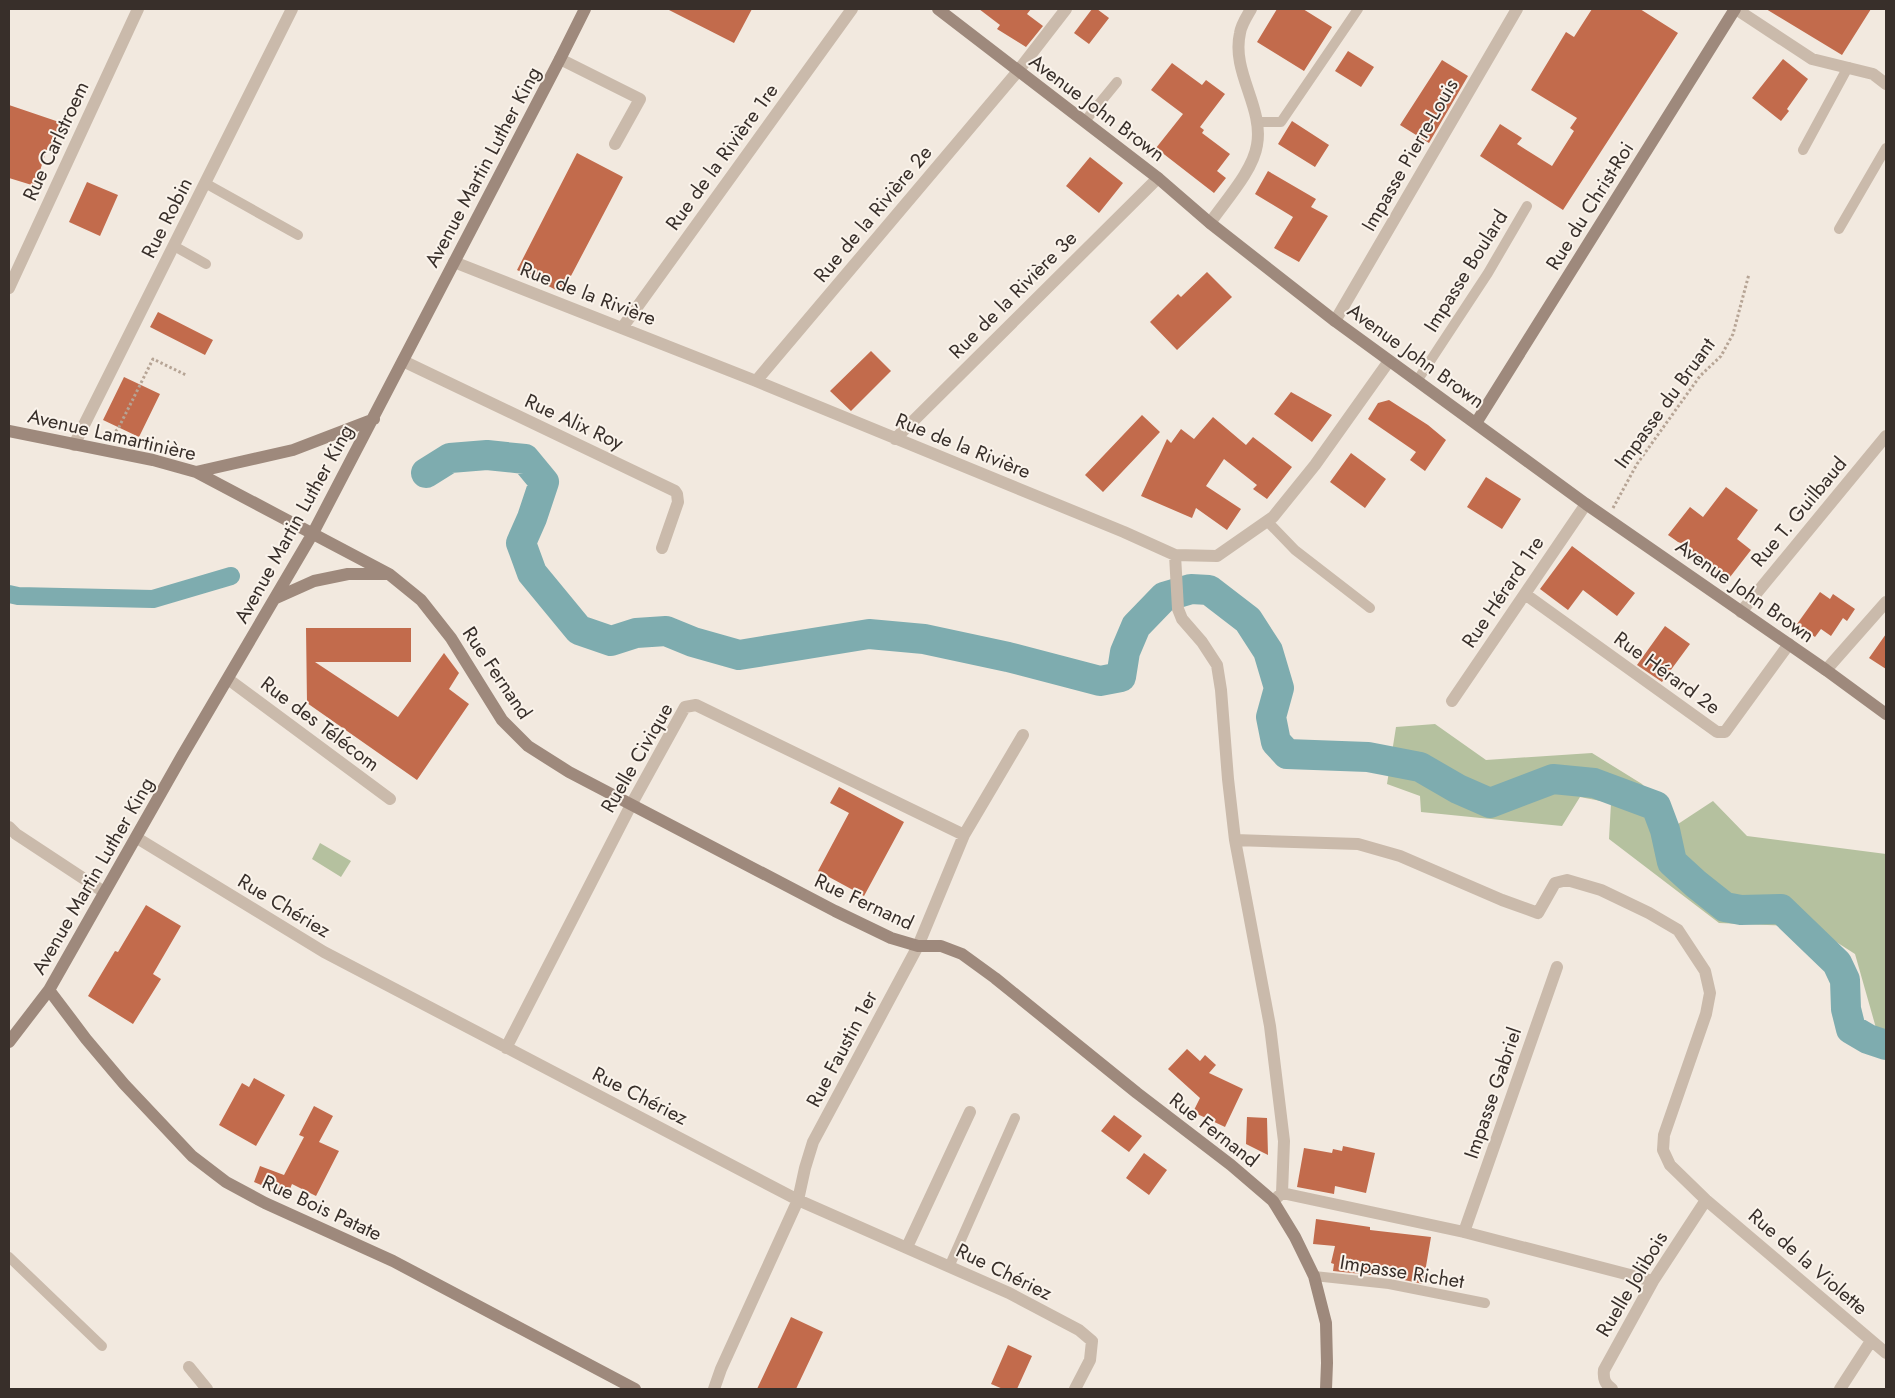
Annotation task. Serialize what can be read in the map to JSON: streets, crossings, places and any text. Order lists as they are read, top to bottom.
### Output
{
  "streets": {
    "street": [
      "Avenue John Brown",
      "Rue Carlstroem",
      "Impasse Pierre-Louis",
      "Rue de la Rivière 1re",
      "Avenue Martin Luther King",
      "Rue du Christ-Roi",
      "Rue de la Rivière 2e",
      "Rue Robin",
      "Rue de la Rivière",
      "Rue de la Rivière 3e",
      "Rue Alix Roy",
      "Avenue Lamartinière",
      "Rue T. Guilbaud",
      "Rue Hérard 1re",
      "Rue Fernand",
      "Rue Hérard 2e",
      "Rue des Télécom",
      "Ruelle Civique",
      "Rue Chériez",
      "Rue Faustin 1er",
      "Impasse Gabriel",
      "Rue Bois Patate",
      "Rue de la Violette",
      "Ruelle Jolibois"
    ],
    "lane": ["Impasse Boulard", "Impasse Richet"],
    "path": ["Impasse du Bruant"]
  },
  "crossings": [
    ["Avenue John Brown", "Impasse Pierre-Louis"],
    ["Avenue John Brown", "Rue du Christ-Roi"],
    ["Avenue John Brown", "Rue de la Rivière 2e"],
    ["Avenue John Brown", "Impasse Boulard"],
    ["Avenue John Brown", "Rue de la Rivière"],
    ["Avenue John Brown", "Rue de la Rivière 3e"],
    ["Avenue John Brown", "Impasse du Bruant"],
    ["Avenue John Brown", "Rue T. Guilbaud"],
    ["Avenue John Brown", "Rue Hérard 1re"],
    ["Avenue John Brown", "Rue Hérard 2e"],
    ["Rue de la Rivière 1re", "Rue de la Rivière"],
    ["Avenue Martin Luther King", "Rue de la Rivière"],
    ["Avenue Martin Luther King", "Rue Alix Roy"],
    ["Avenue Martin Luther King", "Avenue Lamartinière"],
    ["Avenue Martin Luther King", "Rue Fernand"],
    ["Avenue Martin Luther King", "Rue des Télécom"],
    ["Avenue Martin Luther King", "Rue Chériez"],
    ["Avenue Martin Luther King", "Rue Bois Patate"],
    ["Rue de la Rivière 2e", "Rue de la Rivière"],
    ["Rue Robin", "Avenue Lamartinière"],
    ["Rue de la Rivière", "Rue de la Rivière 3e"],
    ["Avenue Lamartinière", "Rue Fernand"],
    ["Rue Hérard 1re", "Rue Hérard 2e"],
    ["Rue Fernand", "Ruelle Civique"],
    ["Rue Fernand", "Rue Faustin 1er"],
    ["Rue Fernand", "Impasse Richet"],
    ["Ruelle Civique", "Rue Chériez"],
    ["Ruelle Civique", "Rue Faustin 1er"],
    ["Rue Chériez", "Rue Faustin 1er"],
    ["Rue de la Violette", "Ruelle Jolibois"]
  ]
}
